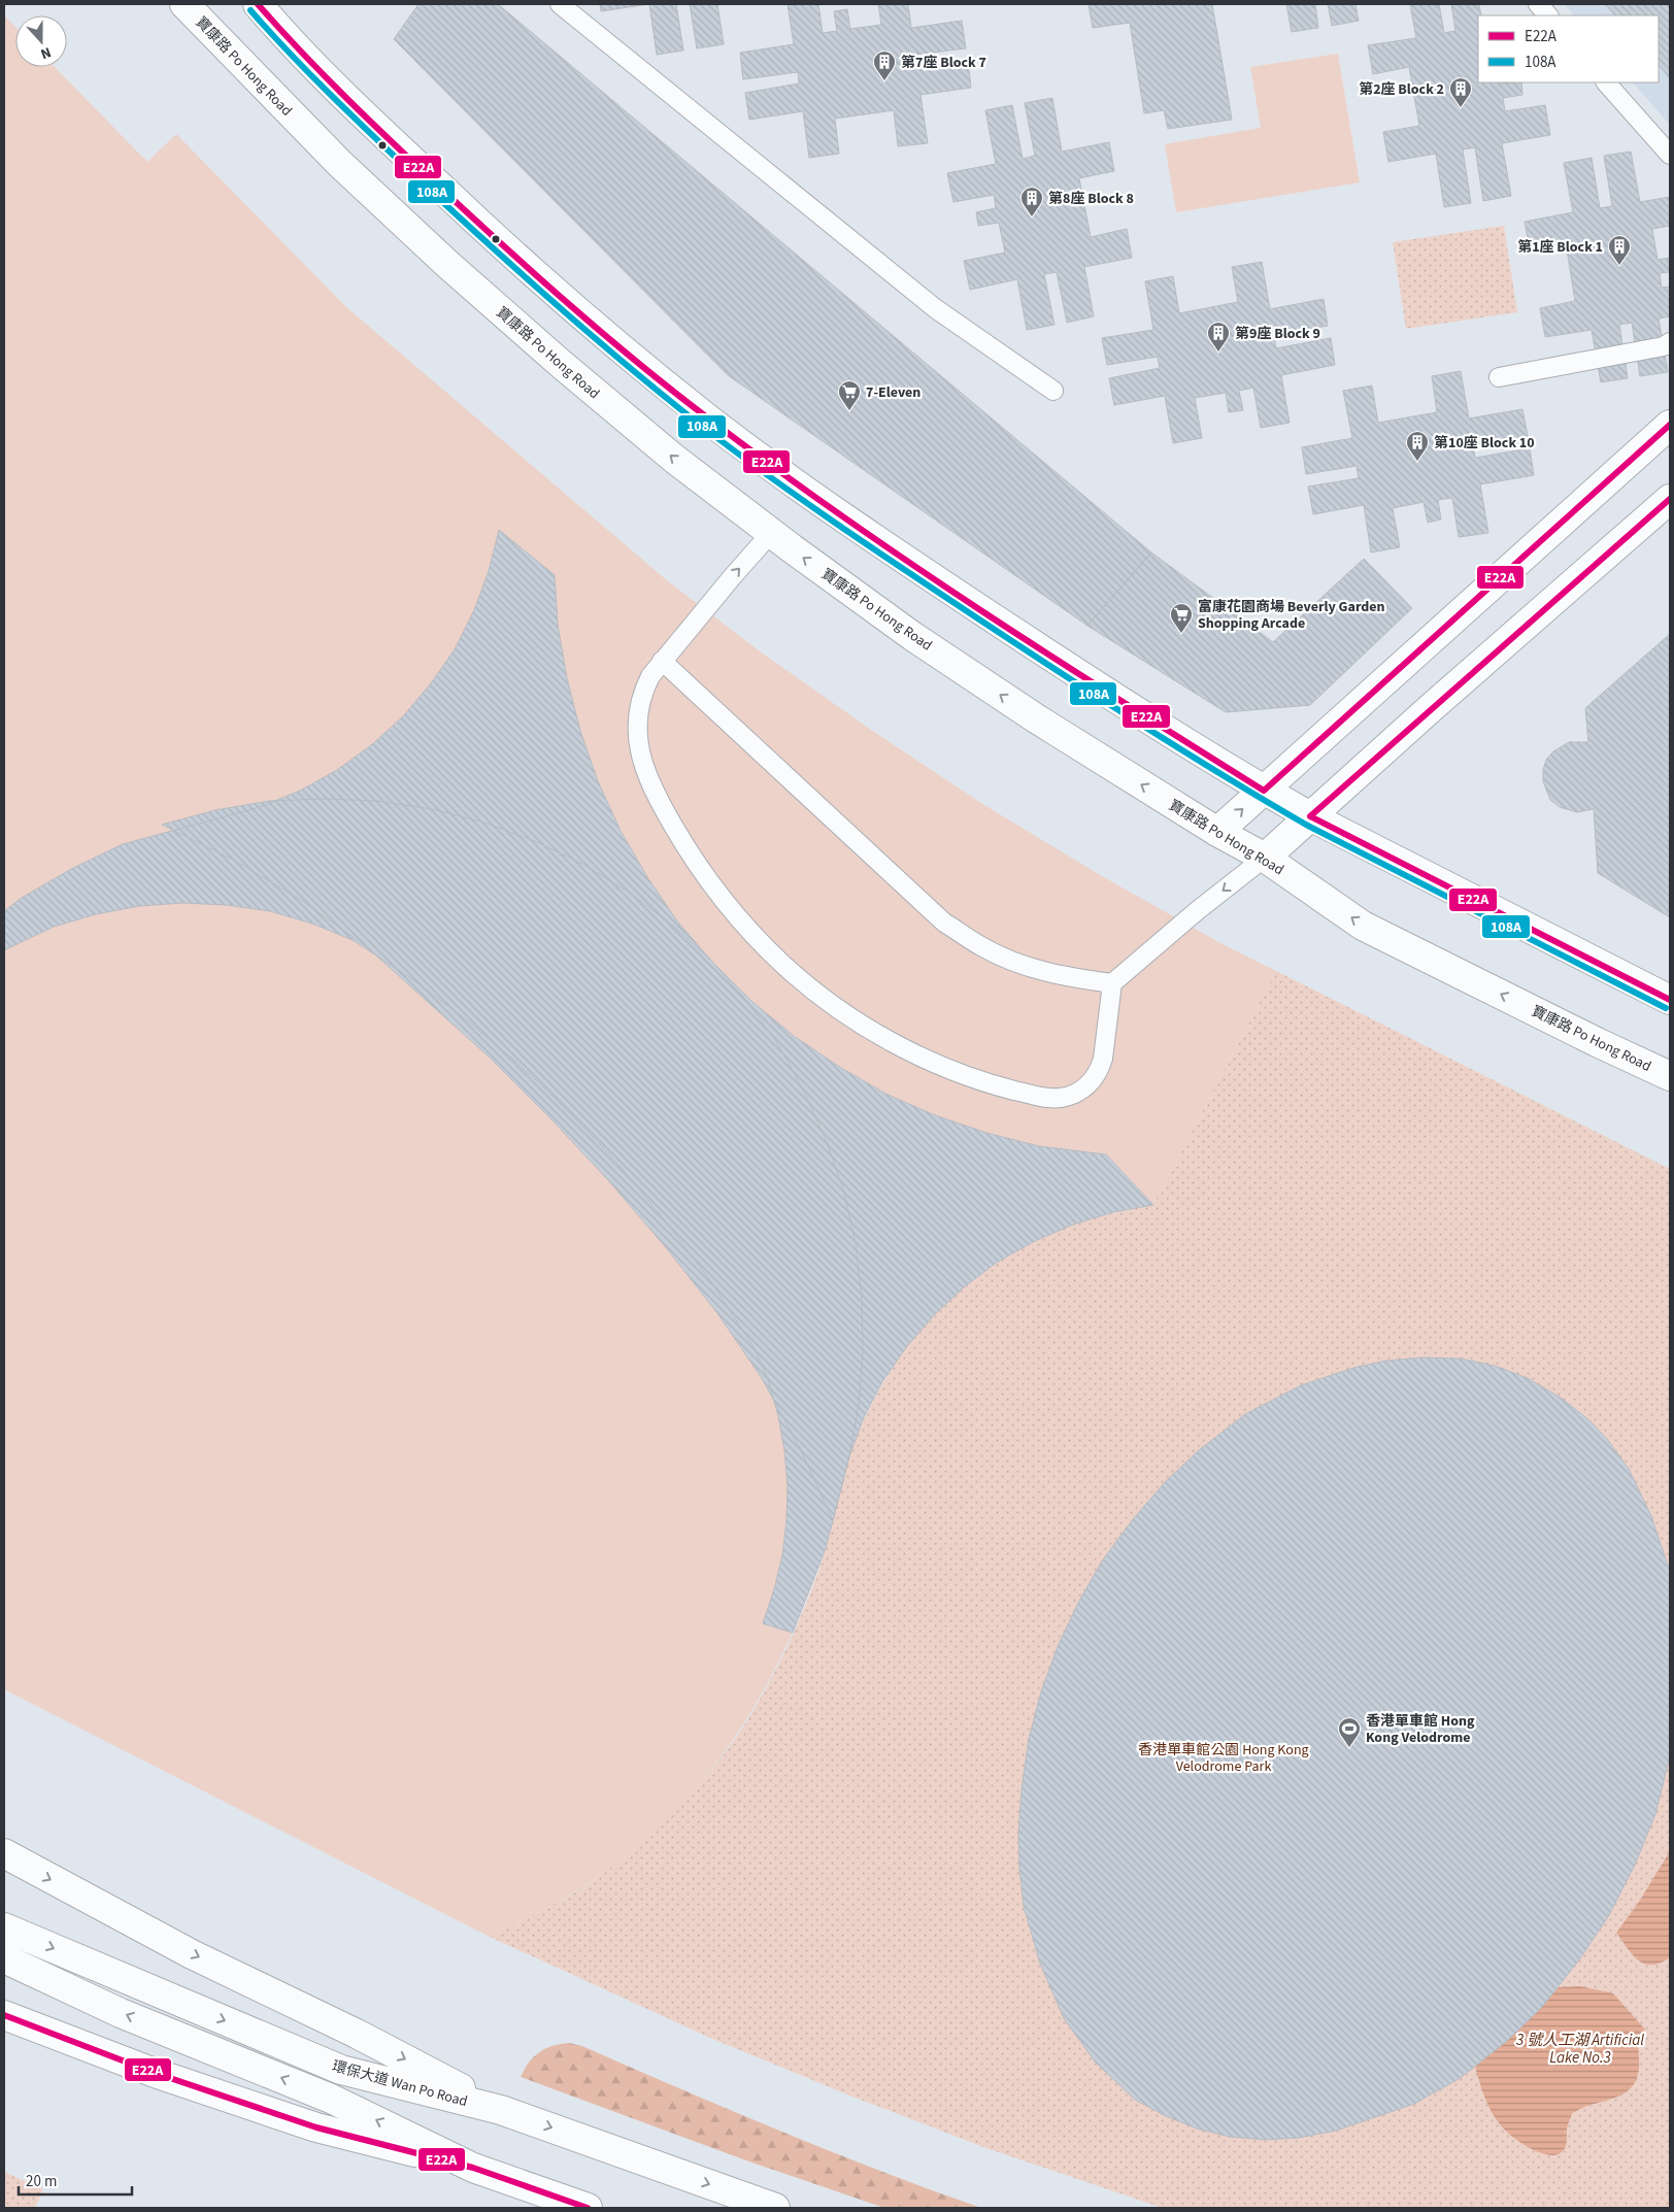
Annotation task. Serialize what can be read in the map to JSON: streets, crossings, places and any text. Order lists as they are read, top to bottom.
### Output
{
  "streets": {
    "main road": ["寶康路 Po Hong Road", "環保大道 Wan Po Road"]
  },
  "water": ["3 號人工湖 Artificial Lake No.3"],
  "parks": ["香港單車館公園 Hong Kong Velodrome Park"],
  "places": {
    "building": [
      "第7座 Block 7",
      "第2座 Block 2",
      "第8座 Block 8",
      "第1座 Block 1",
      "第9座 Block 9",
      "第10座 Block 10"
    ],
    "supermarket": ["7-Eleven", "富康花園商場 Beverly Garden Shopping Arcade"],
    "sports": ["香港單車館 Hong Kong Velodrome"]
  },
  "lines": ["transit line E22A", "transit line 108A"],
  "legend": ["E22A", "108A"],
  "scale_bar": "20 m",
  "north": "bottom"
}
